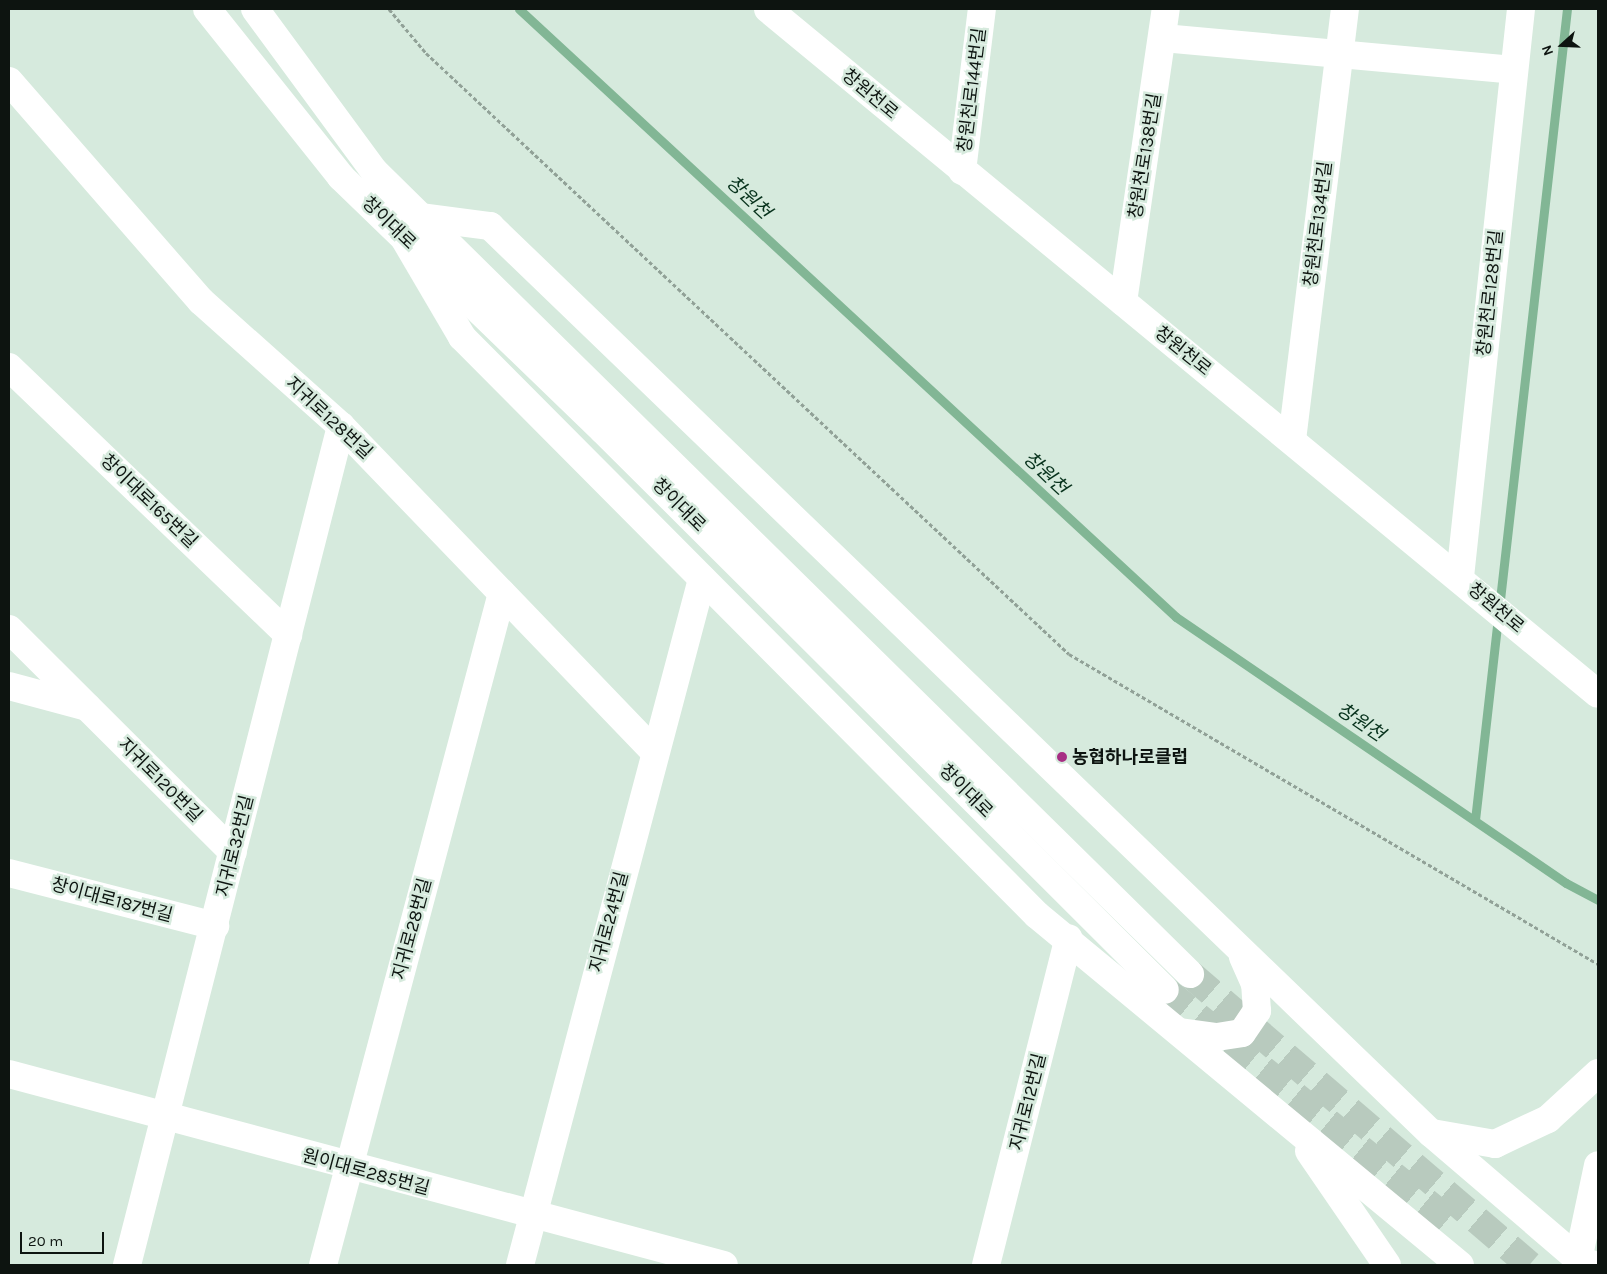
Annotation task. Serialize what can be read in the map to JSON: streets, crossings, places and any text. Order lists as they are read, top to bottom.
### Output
{
  "streets": {
    "street": [
      "창원천로144번길",
      "창원천로",
      "창원천로138번길",
      "창이대로",
      "창원천로134번길",
      "창원천로128번길",
      "지귀로128번길",
      "창이대로165번길",
      "지귀로120번길",
      "지귀로32번길",
      "창이대로187번길",
      "지귀로24번길",
      "지귀로28번길",
      "지귀로12번길",
      "원이대로285번길"
    ]
  },
  "crossings": [
    ["창원천로144번길", "창원천로"],
    ["창원천로", "창원천로138번길"],
    ["창원천로", "창원천로134번길"],
    ["창원천로", "창원천로128번길"],
    ["지귀로128번길", "지귀로32번길"],
    ["지귀로128번길", "지귀로24번길"],
    ["지귀로128번길", "지귀로28번길"],
    ["창이대로165번길", "지귀로32번길"],
    ["지귀로120번길", "지귀로32번길"],
    ["지귀로32번길", "창이대로187번길"],
    ["지귀로32번길", "원이대로285번길"],
    ["지귀로24번길", "원이대로285번길"],
    ["지귀로28번길", "원이대로285번길"]
  ],
  "water": ["창원천"],
  "places": ["농협하나로클럽"],
  "scale_bar": "20 m",
  "north": "left"
}
